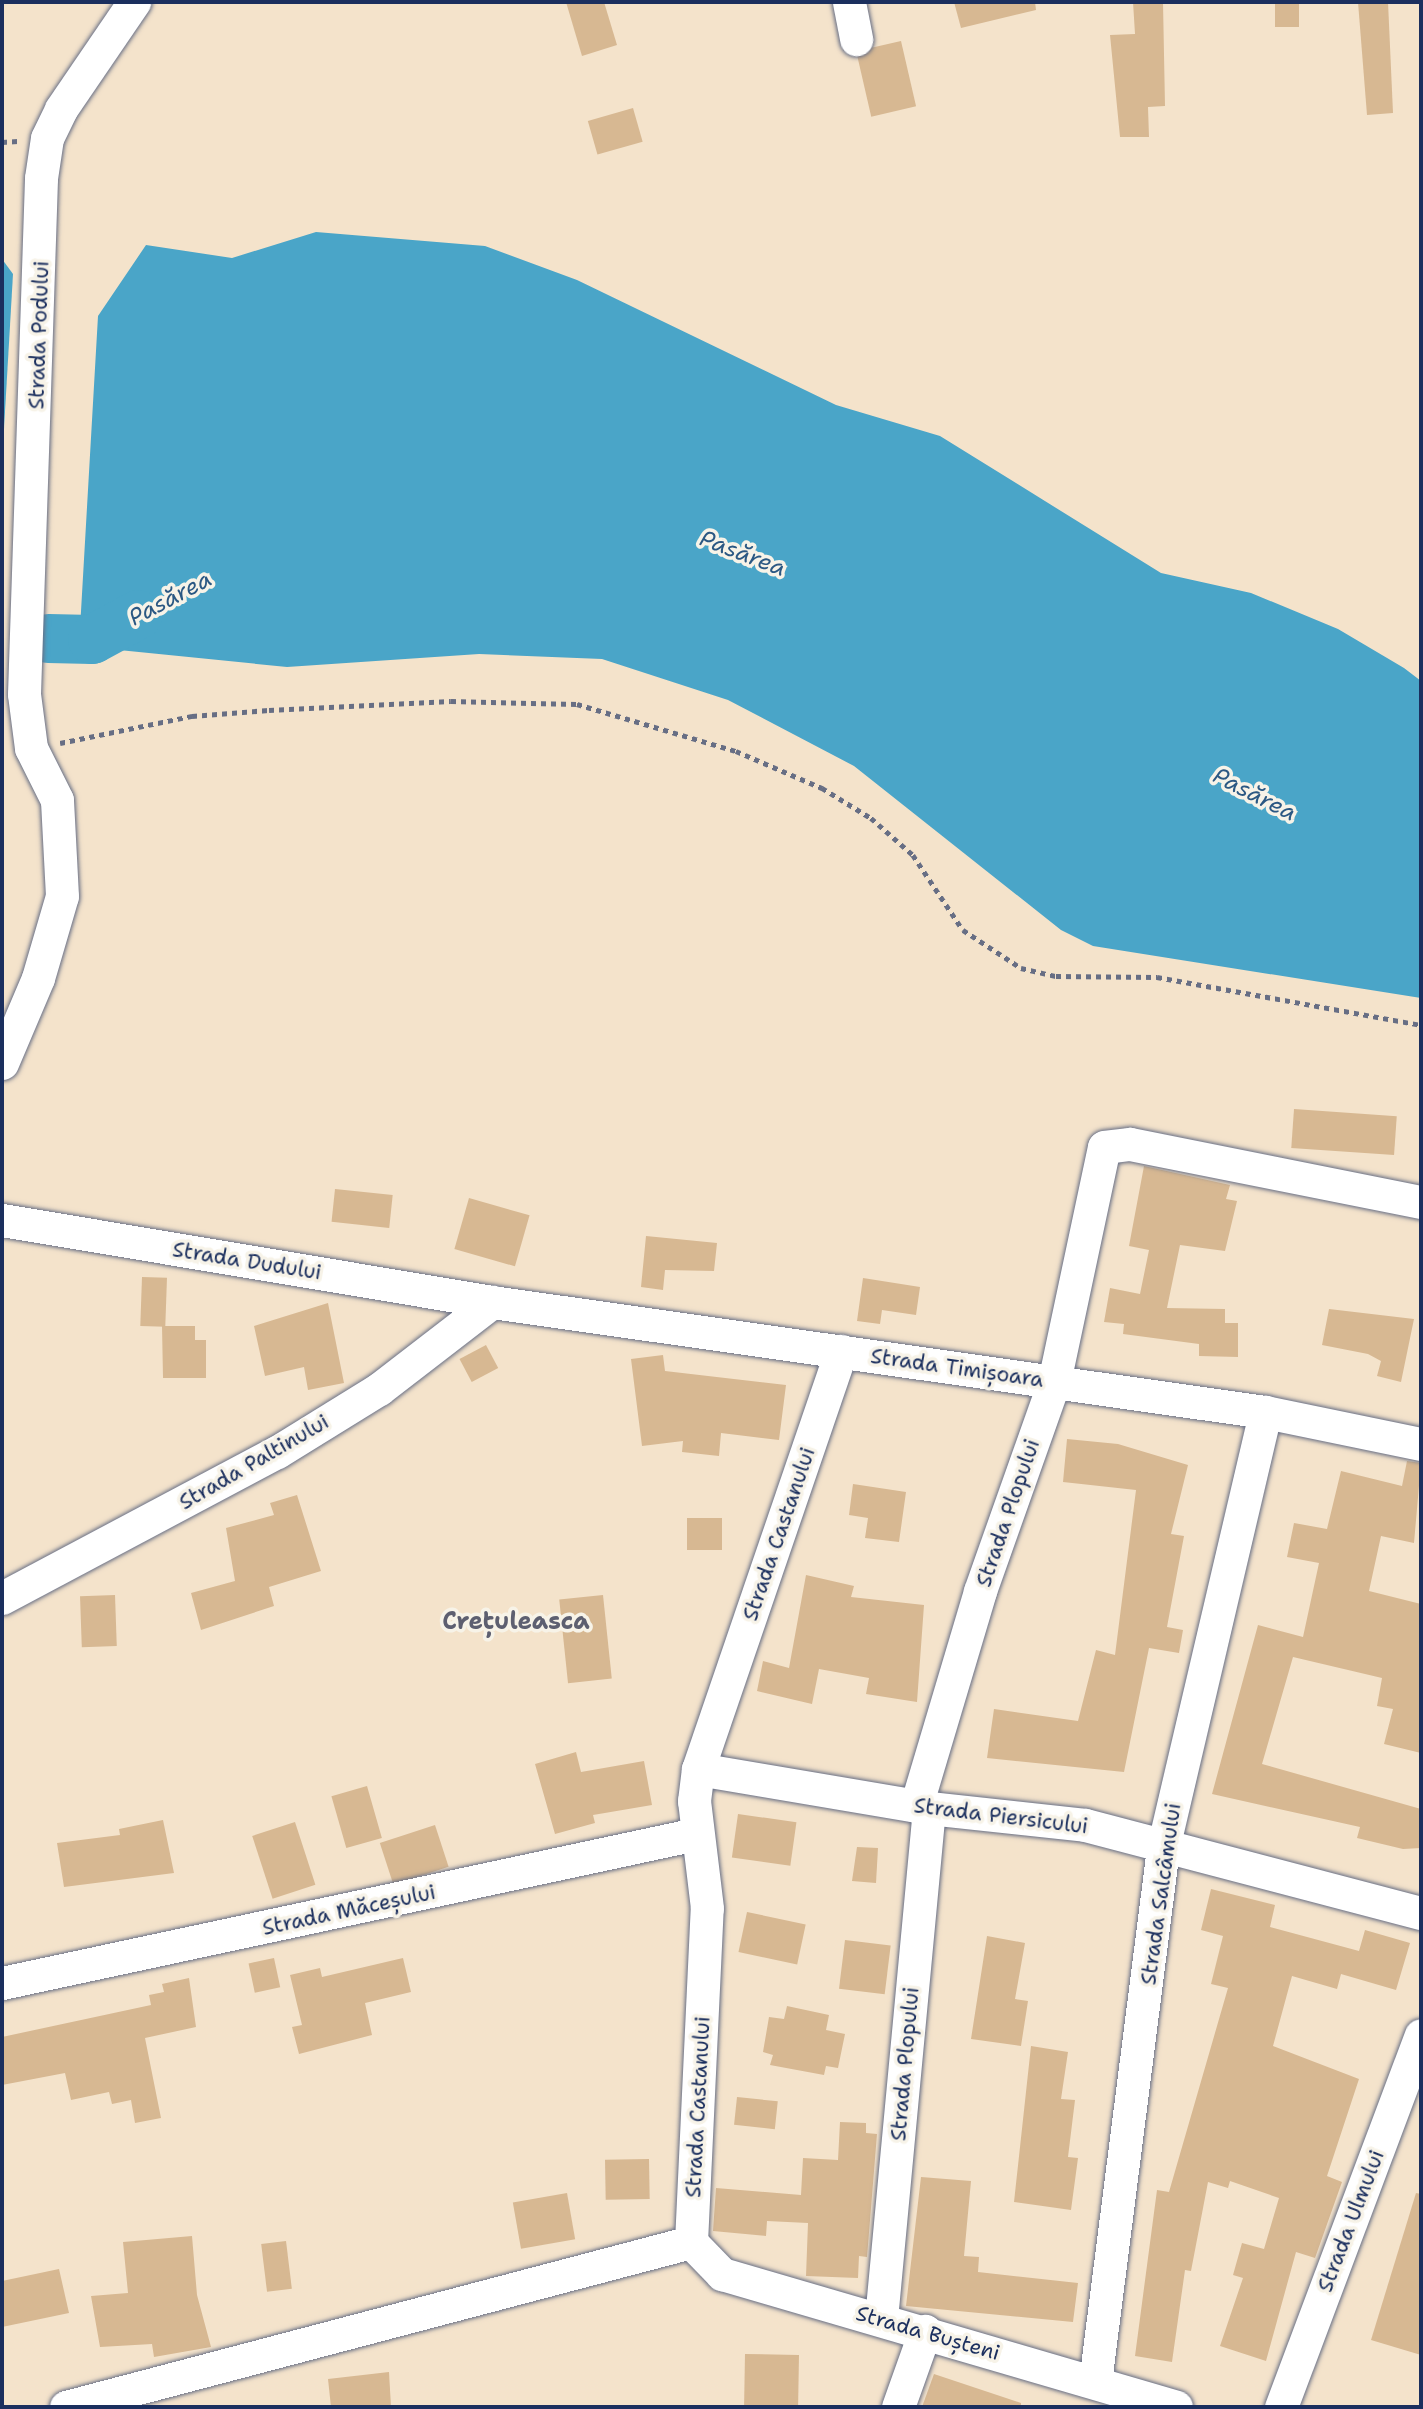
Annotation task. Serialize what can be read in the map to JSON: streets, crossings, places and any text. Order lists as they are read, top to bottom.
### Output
{
  "streets": {
    "street": [
      "Strada Podului",
      "Strada Dudului",
      "Strada Timișoara",
      "Strada Paltinului",
      "Strada Plopului",
      "Strada Castanului",
      "Strada Piersicului",
      "Strada Salcâmului",
      "Strada Măceșului",
      "Strada Ulmului",
      "Strada Bușteni"
    ]
  },
  "crossings": [
    ["Strada Dudului", "Strada Timișoara"],
    ["Strada Dudului", "Strada Paltinului"],
    ["Strada Timișoara", "Strada Paltinului"],
    ["Strada Timișoara", "Strada Plopului"],
    ["Strada Timișoara", "Strada Castanului"],
    ["Strada Timișoara", "Strada Salcâmului"],
    ["Strada Plopului", "Strada Piersicului"],
    ["Strada Plopului", "Strada Bușteni"],
    ["Strada Castanului", "Strada Piersicului"],
    ["Strada Castanului", "Strada Măceșului"],
    ["Strada Castanului", "Strada Bușteni"],
    ["Strada Piersicului", "Strada Salcâmului"],
    ["Strada Salcâmului", "Strada Bușteni"]
  ],
  "districts": ["Crețuleasca"],
  "water": ["Pasărea"]
}
